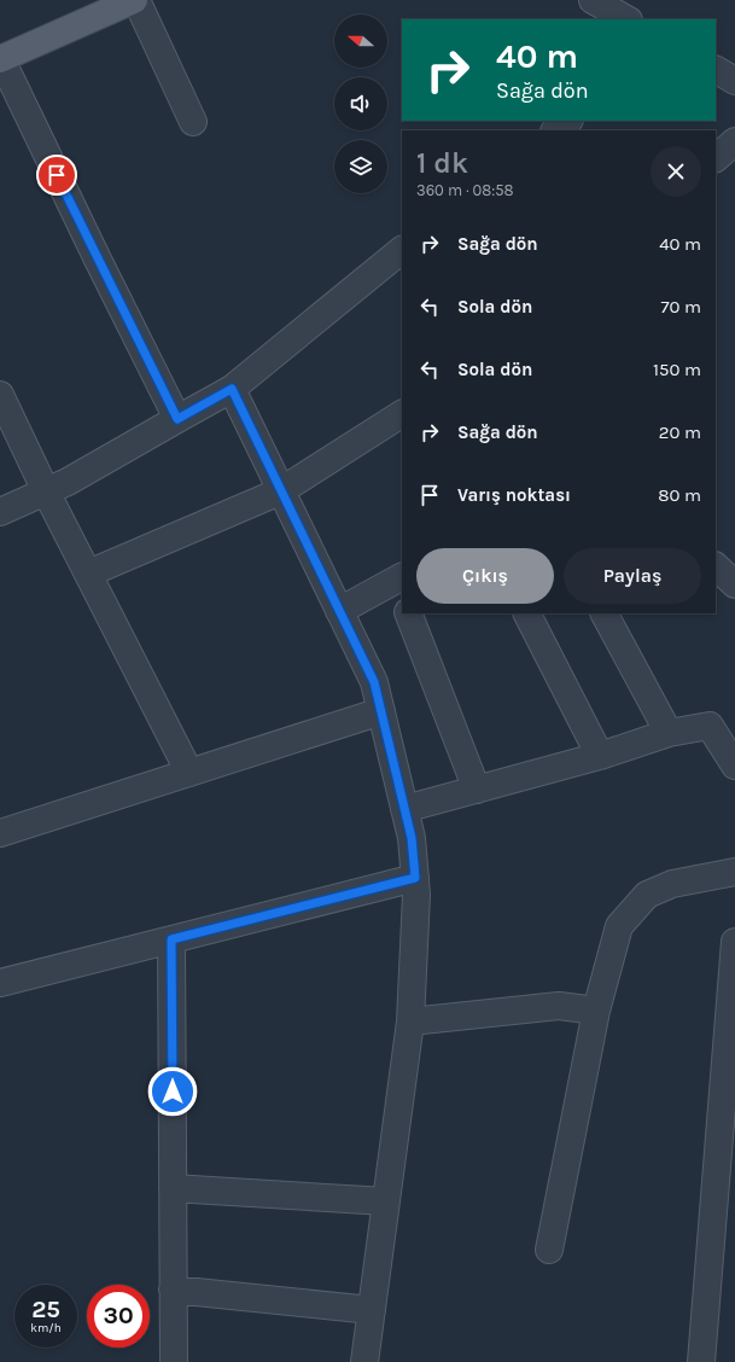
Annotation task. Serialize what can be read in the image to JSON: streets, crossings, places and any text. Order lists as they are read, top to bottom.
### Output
{
  "north": "left",
  "page": {
    "turn": ["40 m", "Sağa dön"],
    "heading": ["1 dk", "360 m · 08:58"],
    "list": [
      {
        "name": "Sağa dön",
        "value": "40 m"
      },
      {
        "name": "Sola dön",
        "value": "70 m"
      },
      {
        "name": "Sola dön",
        "value": "150 m"
      },
      {
        "name": "Sağa dön",
        "value": "20 m"
      },
      {
        "name": "Varış noktası",
        "value": "80 m"
      }
    ],
    "buttons": ["Çıkış", "Paylaş"],
    "speed": "25 km/h",
    "limit": "30"
  }
}
